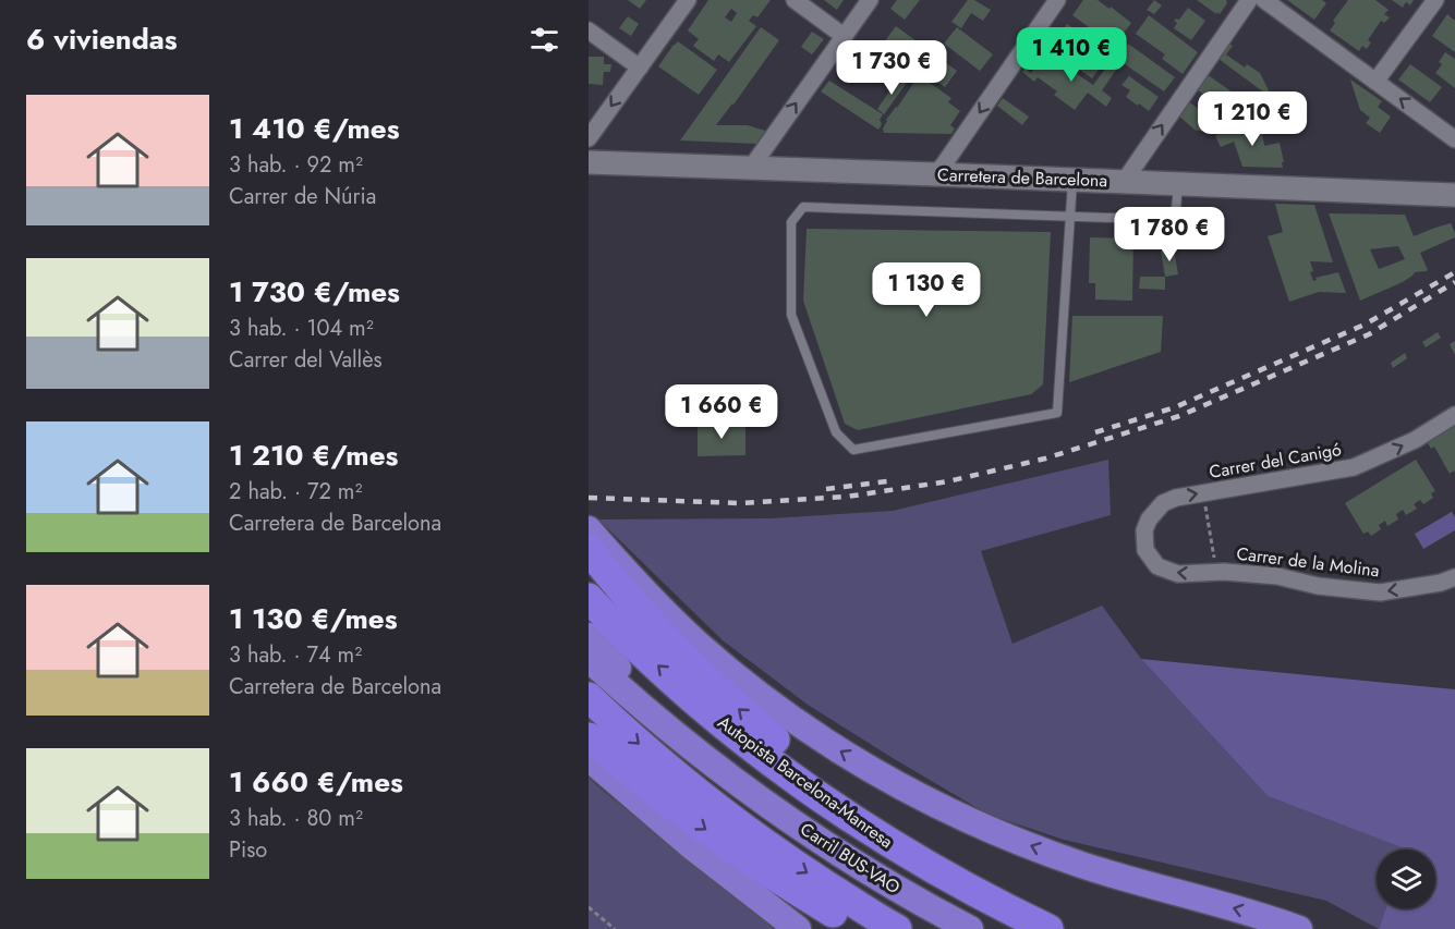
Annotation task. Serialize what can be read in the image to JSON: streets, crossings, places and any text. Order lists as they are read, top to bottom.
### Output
{
  "streets": {
    "highway": ["Autopista Barcelona-Manresa", "Carril BUS-VAO"],
    "main road": ["Carretera de Barcelona"],
    "street": ["Carrer del Canigó", "Carrer de la Molina"]
  },
  "crossings": [
    ["Carrer del Canigó", "Carrer de la Molina"]
  ],
  "one_way": ["Carrer del Canigó", "Carrer de la Molina"],
  "page": {
    "heading": "6 viviendas",
    "price": [
      "1 410 €",
      "1 730 €",
      "1 210 €",
      "1 780 €",
      "1 130 €",
      "1 660 €"
    ],
    "list": [
      {
        "name": "1 410 €/mes",
        "note": "3 hab. · 92 m² · Carrer de Núria"
      },
      {
        "name": "1 730 €/mes",
        "note": "3 hab. · 104 m² · Carrer del Vallès"
      },
      {
        "name": "1 210 €/mes",
        "note": "2 hab. · 72 m² · Carretera de Barcelona"
      },
      {
        "name": "1 130 €/mes",
        "note": "3 hab. · 74 m² · Carretera de Barcelona"
      },
      {
        "name": "1 660 €/mes",
        "note": "3 hab. · 80 m² · Piso"
      }
    ]
  }
}
